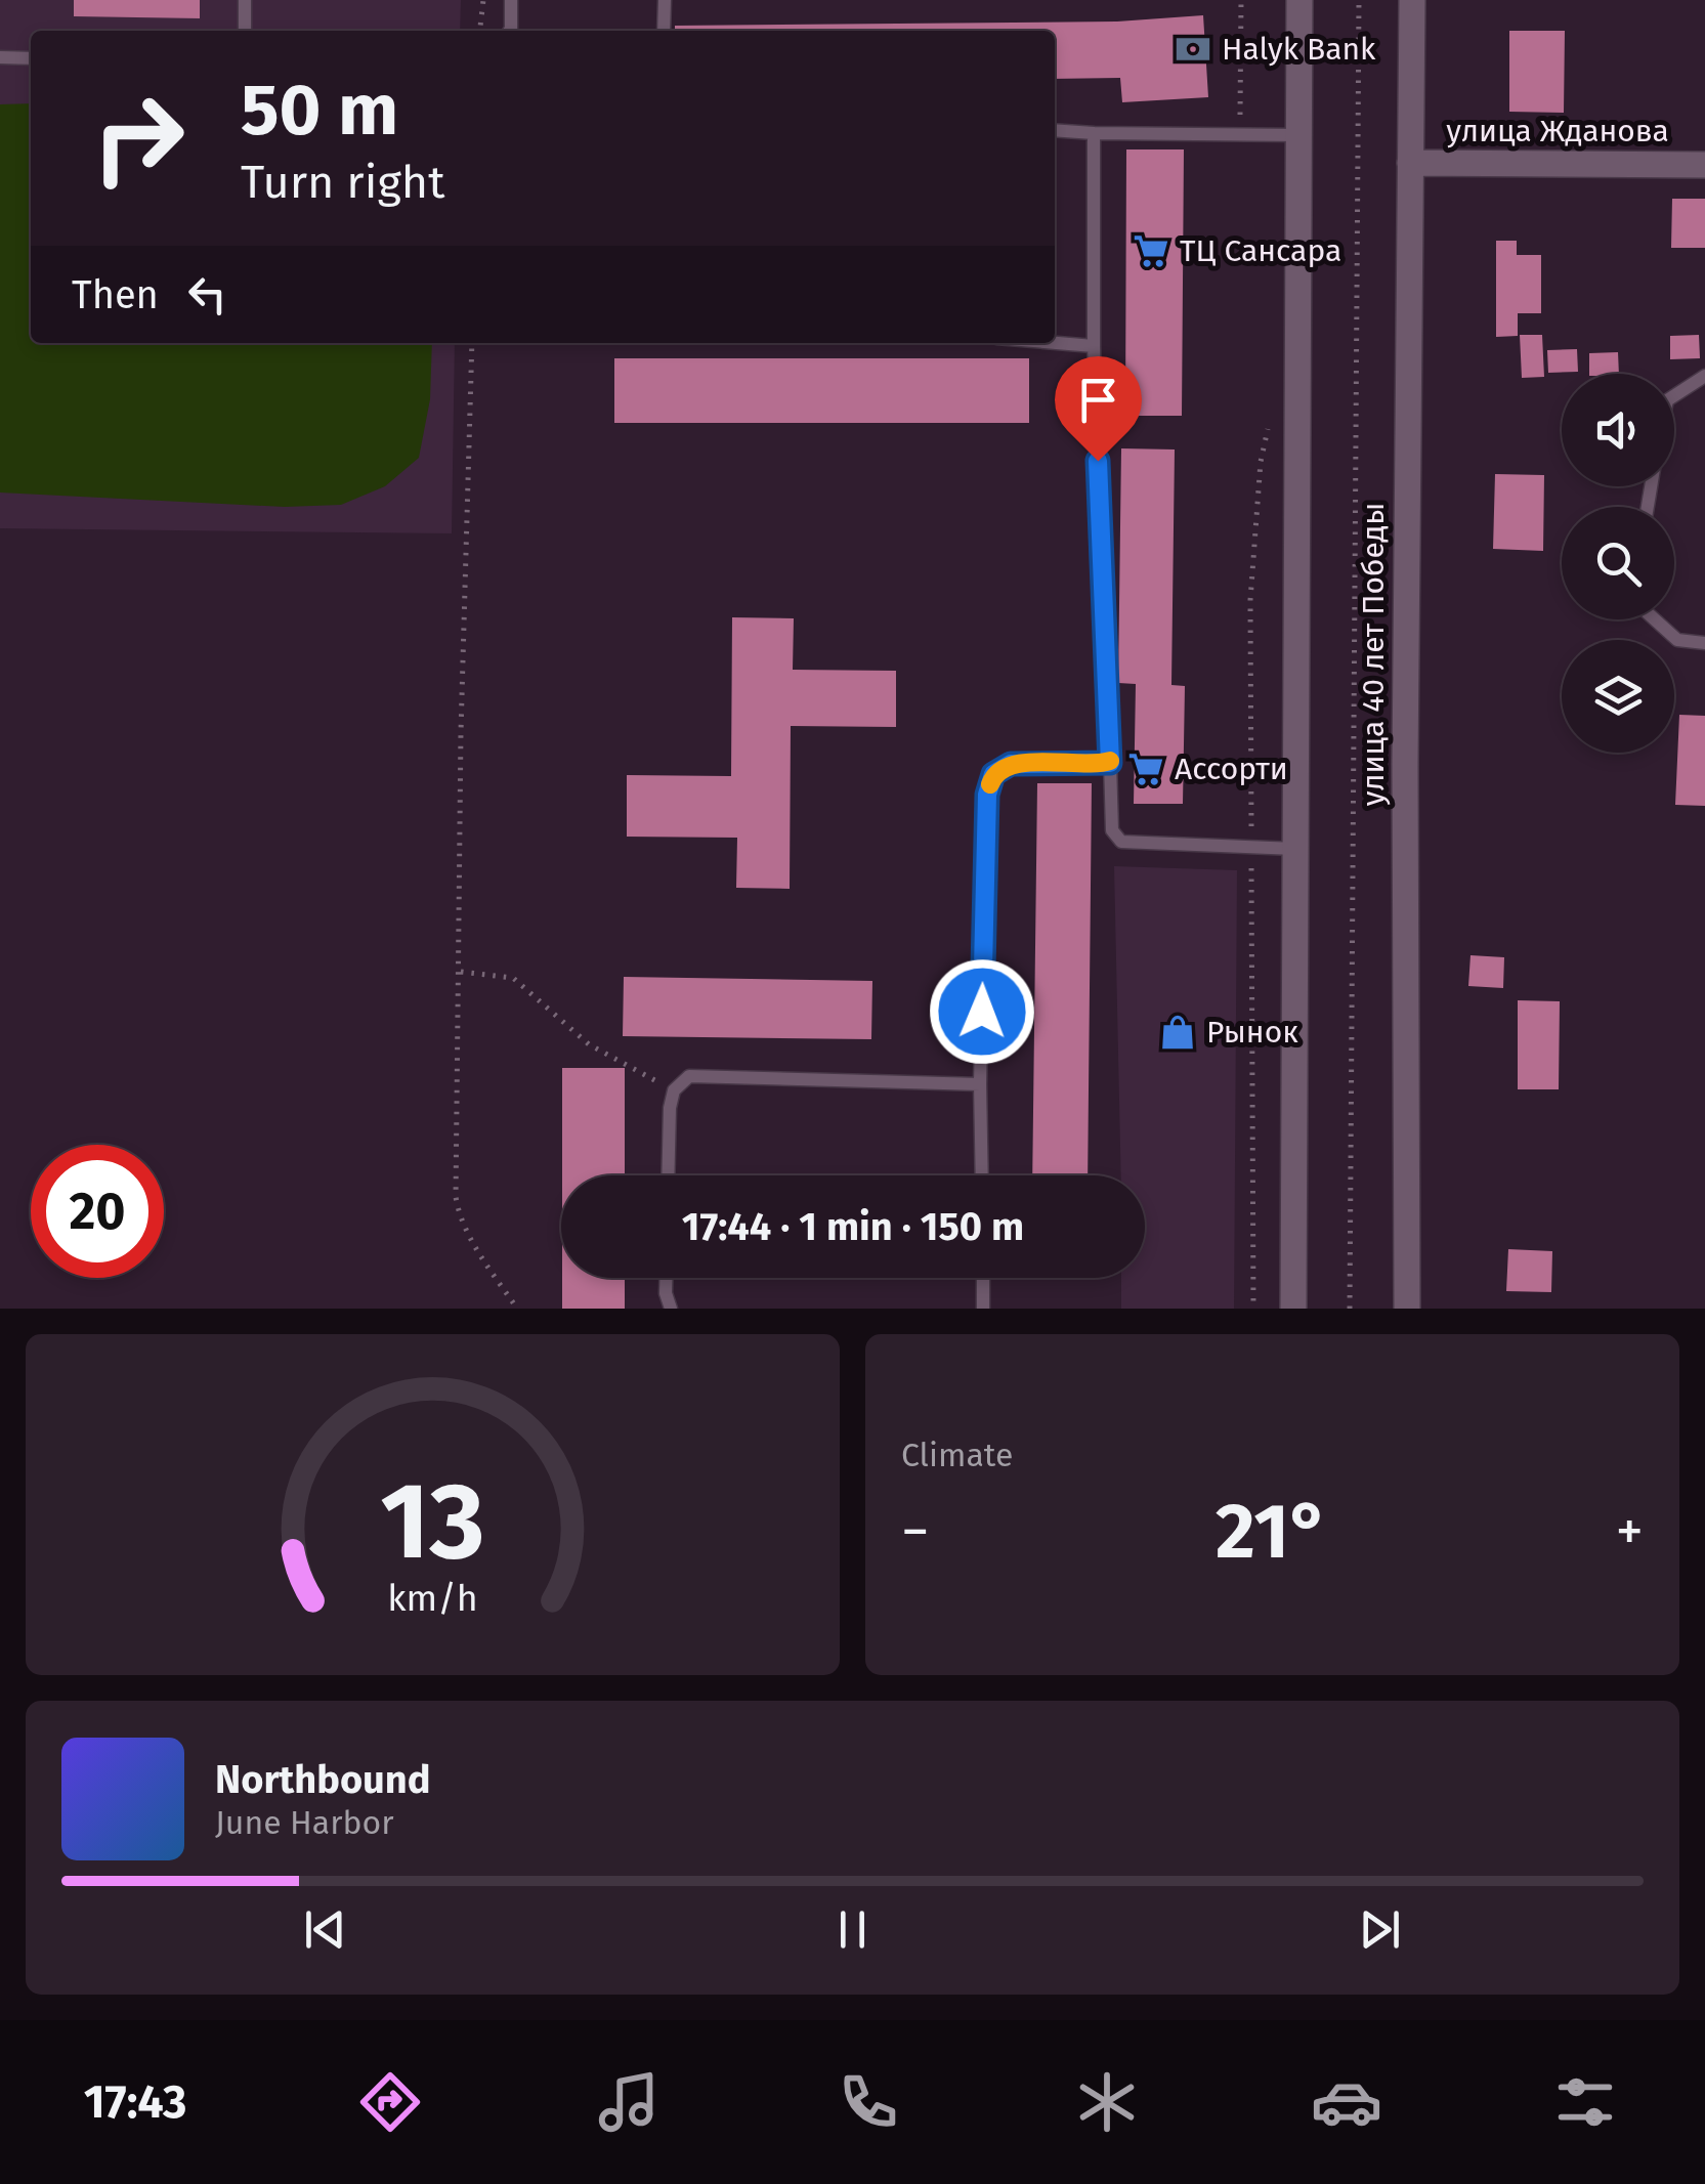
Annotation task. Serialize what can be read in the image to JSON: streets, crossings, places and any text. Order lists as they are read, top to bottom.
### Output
{
  "streets": {
    "street": ["улица Жданова", "улица 40 лет Победы"]
  },
  "crossings": [
    ["улица Жданова", "улица 40 лет Победы"]
  ],
  "places": {
    "bank": ["Halyk Bank"],
    "supermarket": ["ТЦ Сансара", "Ассорти"],
    "shop": ["Рынок"]
  },
  "page": {
    "turn": ["50 m", "Turn right"],
    "then": "Then",
    "limit": "20",
    "trip": "17:44 · 1 min · 150 m",
    "tile": "Climate",
    "heat": ["−", "21°", "+"],
    "song": ["Northbound", "June Harbor"],
    "tabs": "17:43",
    "gauge": ["13", "km/h"]
  }
}
